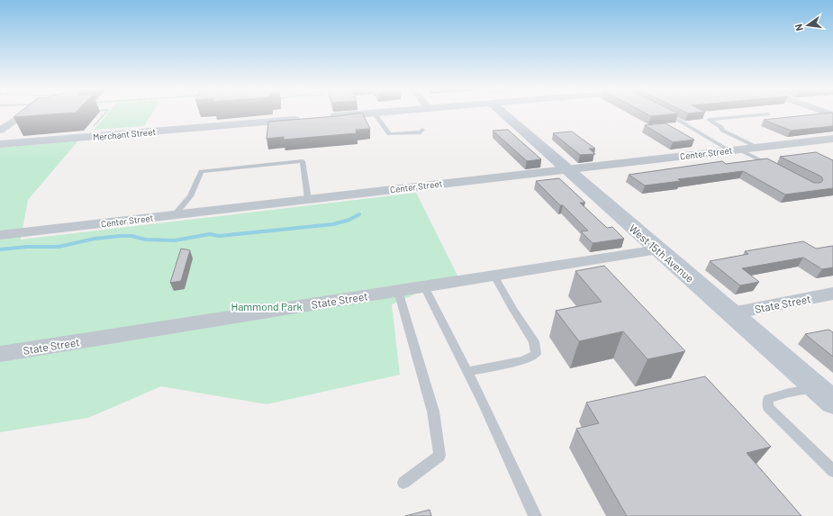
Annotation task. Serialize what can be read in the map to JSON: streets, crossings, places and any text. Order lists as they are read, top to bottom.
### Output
{
  "streets": {
    "main road": ["Merchant Street", "West 15th Avenue"],
    "street": ["Center Street", "State Street"]
  },
  "crossings": [
    ["Center Street", "West 15th Avenue"],
    ["West 15th Avenue", "State Street"]
  ],
  "parks": ["Hammond Park"],
  "north": "left"
}
